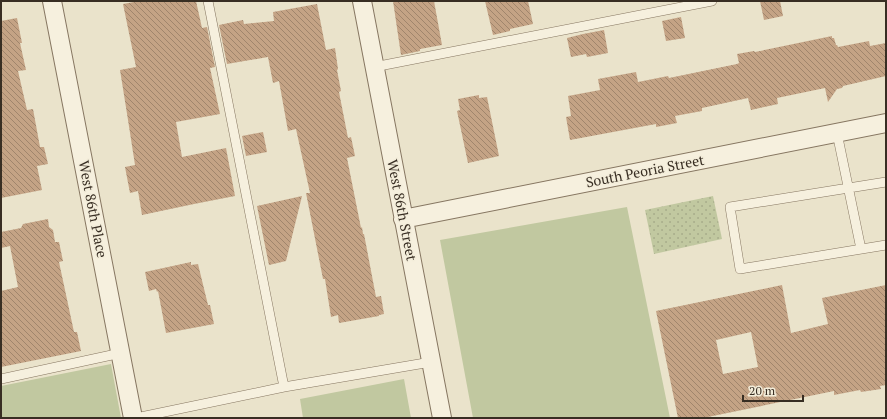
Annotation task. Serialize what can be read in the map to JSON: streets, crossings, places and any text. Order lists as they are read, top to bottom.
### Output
{
  "streets": {
    "street": ["South Peoria Street", "West 86th Place", "West 86th Street"]
  },
  "crossings": [
    ["South Peoria Street", "West 86th Street"]
  ],
  "scale_bar": "20 m"
}
